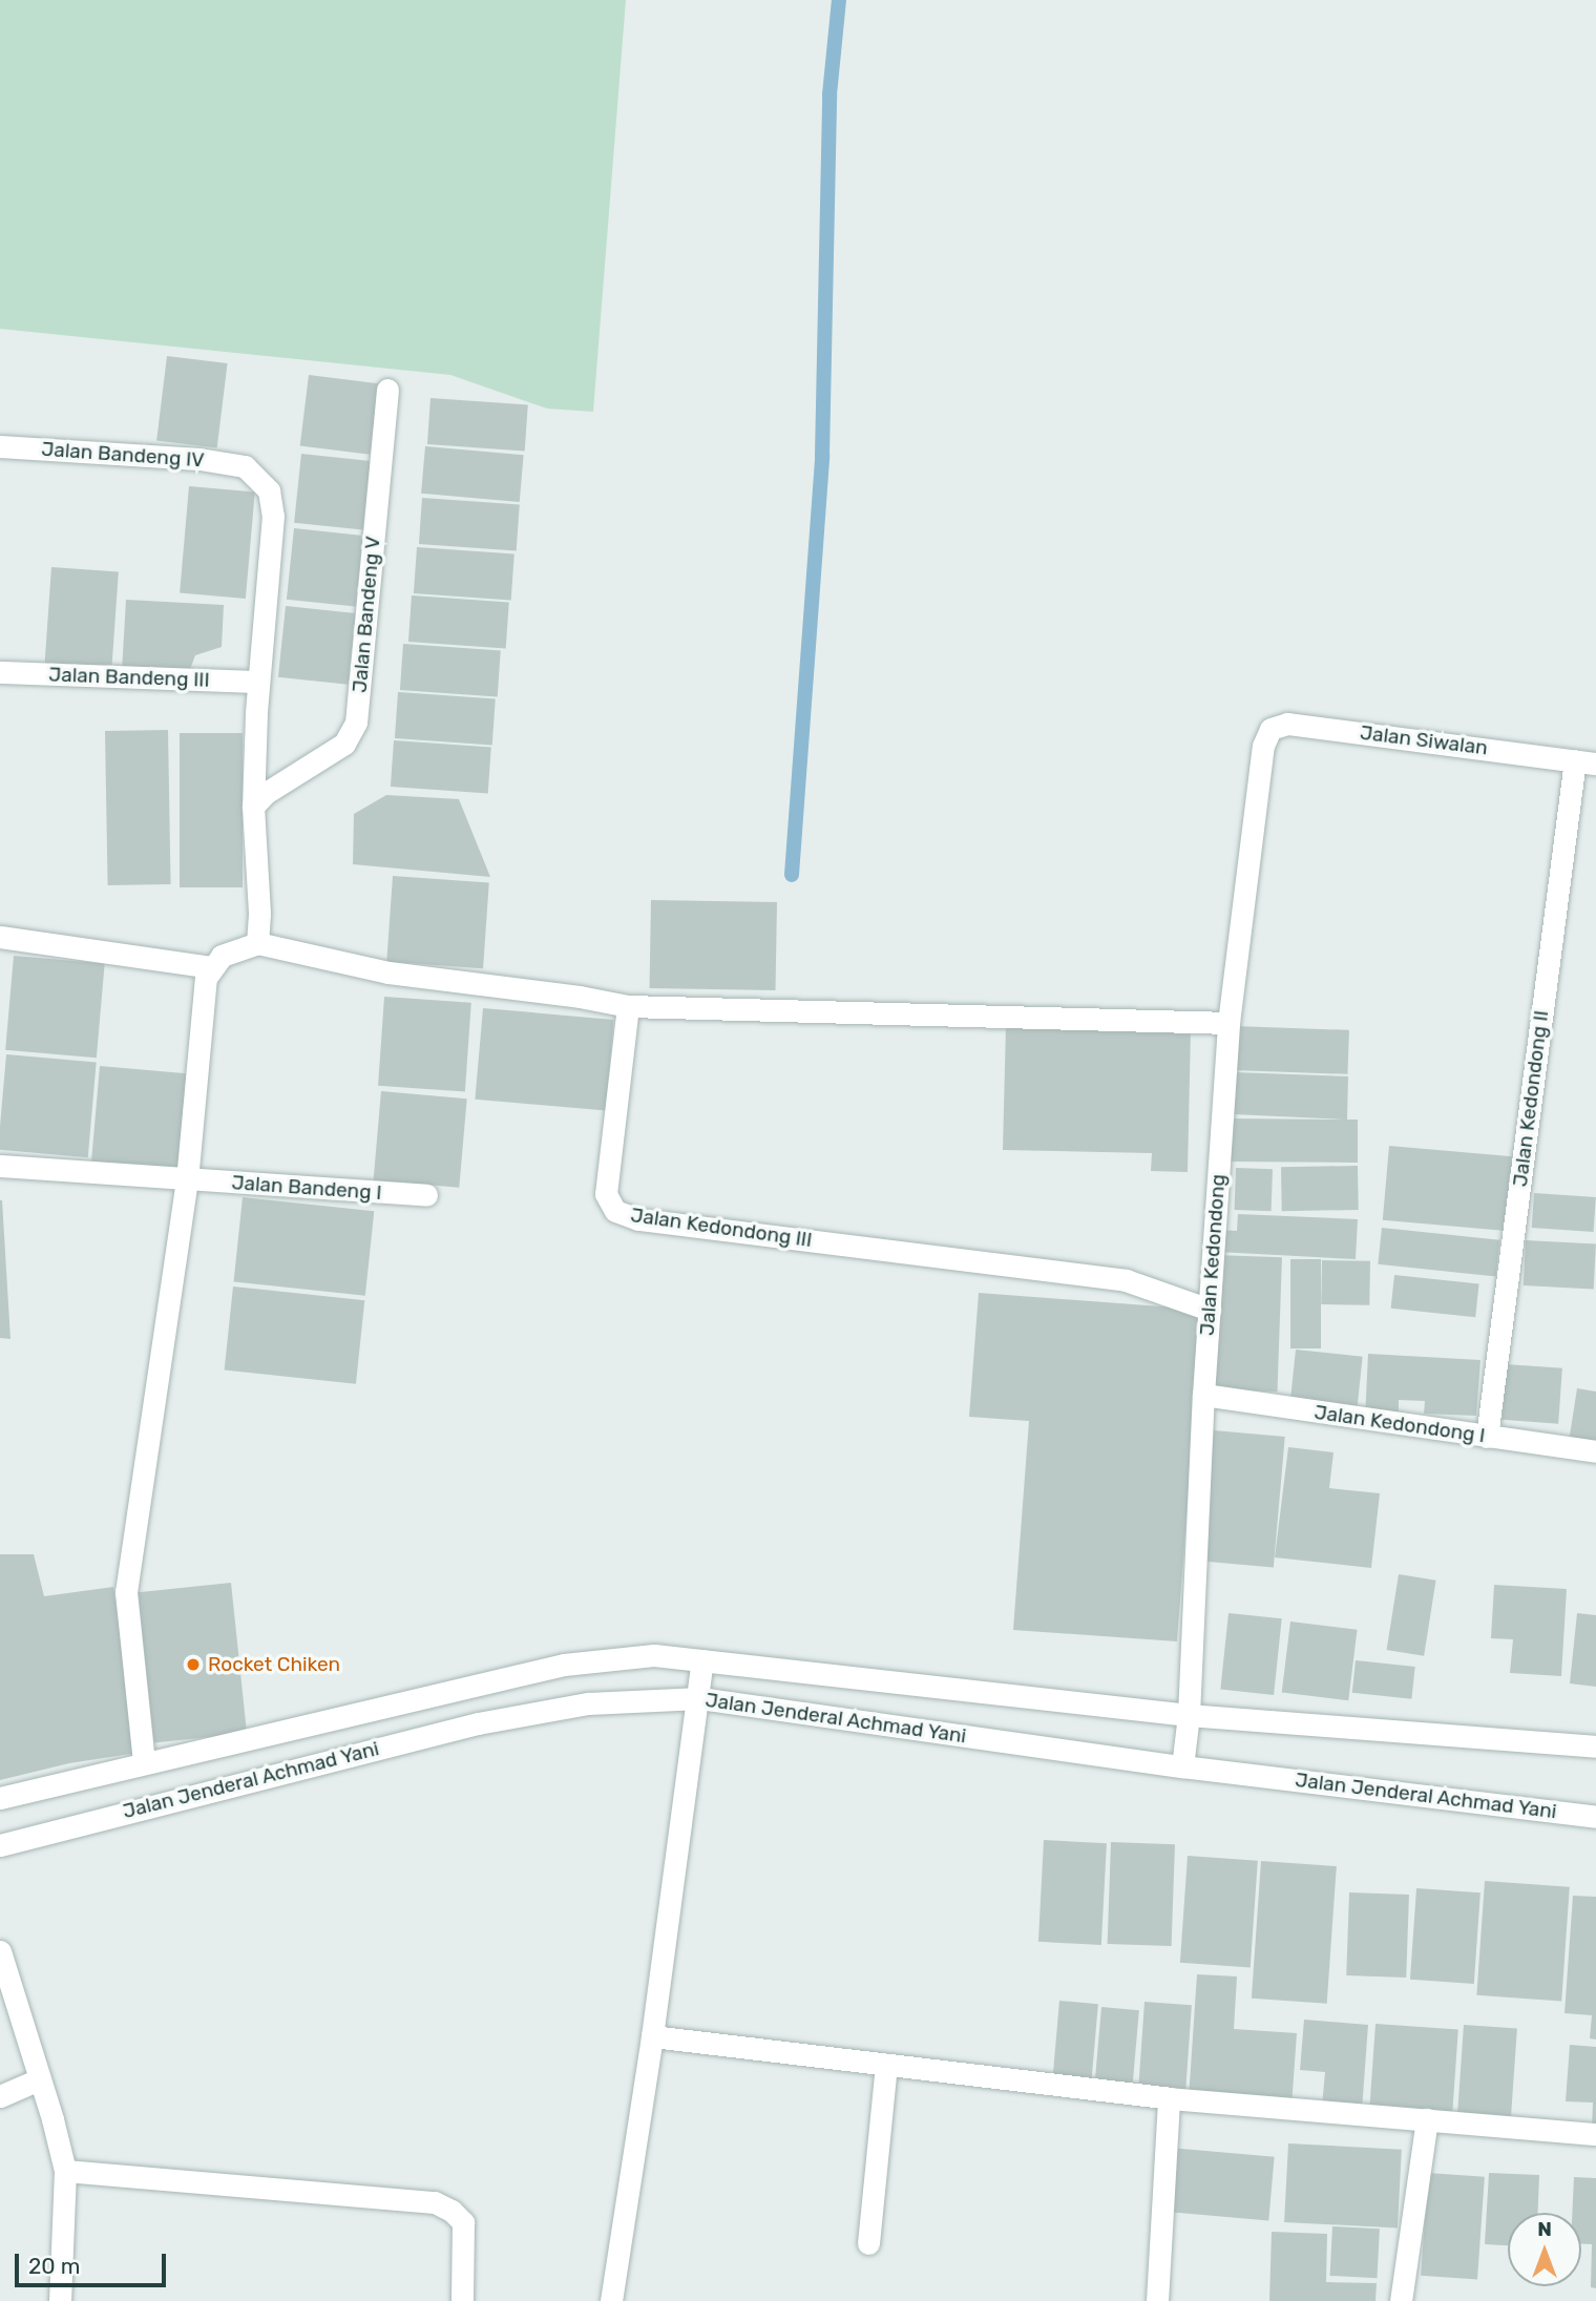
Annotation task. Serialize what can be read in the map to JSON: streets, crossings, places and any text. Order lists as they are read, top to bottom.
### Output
{
  "streets": {
    "street": [
      "Jalan Bandeng IV",
      "Jalan Bandeng V",
      "Jalan Bandeng III",
      "Jalan Siwalan",
      "Jalan Kedondong II",
      "Jalan Bandeng I",
      "Jalan Kedondong III",
      "Jalan Kedondong",
      "Jalan Kedondong I",
      "Jalan Jenderal Achmad Yani"
    ]
  },
  "crossings": [
    ["Jalan Bandeng IV", "Jalan Bandeng III"],
    ["Jalan Siwalan", "Jalan Kedondong II"],
    ["Jalan Siwalan", "Jalan Kedondong"],
    ["Jalan Kedondong II", "Jalan Kedondong I"],
    ["Jalan Kedondong III", "Jalan Kedondong"],
    ["Jalan Kedondong", "Jalan Kedondong I"],
    ["Jalan Kedondong", "Jalan Jenderal Achmad Yani"]
  ],
  "places": ["Rocket Chiken"],
  "scale_bar": "20 m",
  "north": "top"
}
